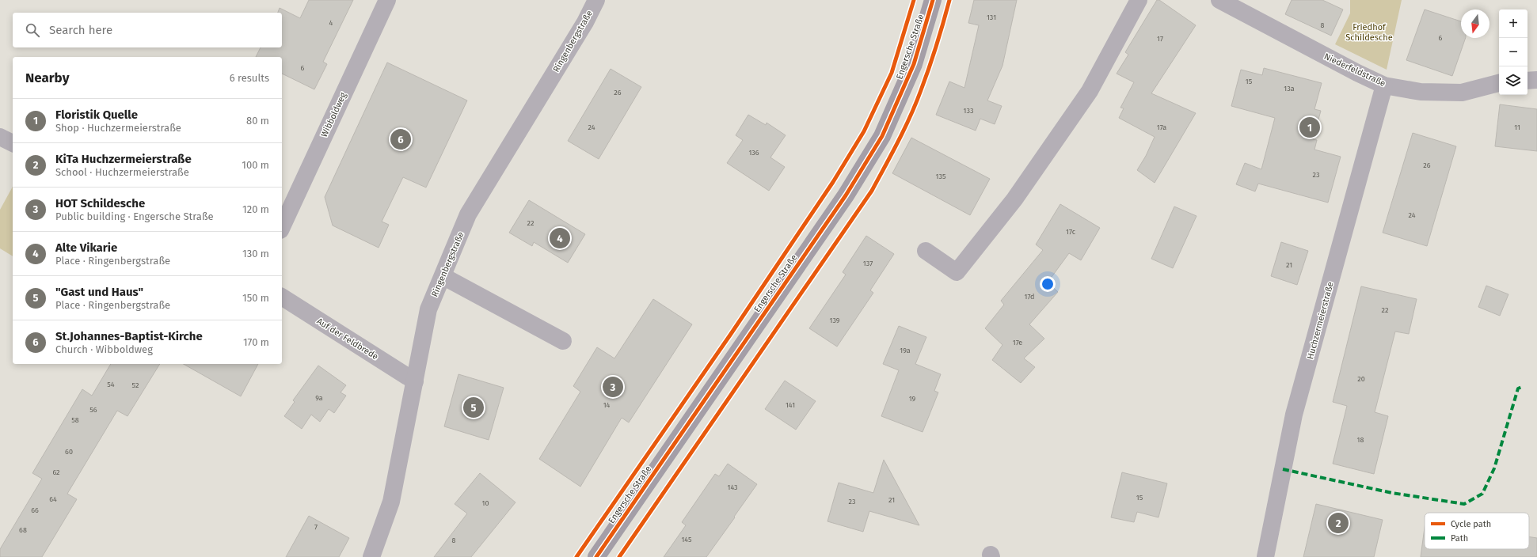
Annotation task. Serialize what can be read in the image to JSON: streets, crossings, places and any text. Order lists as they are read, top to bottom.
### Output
{
  "streets": {
    "main road": ["Engersche Straße"],
    "street": [
      "Ringenbergstraße",
      "Niederfeldstraße",
      "Wibboldweg",
      "Huchzermeierstraße",
      "Auf der Feldbrede"
    ]
  },
  "crossings": [
    ["Ringenbergstraße", "Auf der Feldbrede"],
    ["Niederfeldstraße", "Huchzermeierstraße"]
  ],
  "parks": ["Friedhof Schildesche"],
  "house_numbers": [
    "131",
    "4",
    "8",
    "6",
    "17",
    "6",
    "15",
    "13a",
    "26",
    "133",
    "24",
    "17a",
    "11",
    "136",
    "26",
    "23",
    "135",
    "24",
    "22",
    "17c",
    "137",
    "21",
    "17d",
    "22",
    "139",
    "17e",
    "19a",
    "20",
    "54",
    "52",
    "9a",
    "19",
    "14",
    "141",
    "56",
    "58",
    "18",
    "60",
    "62",
    "143",
    "15",
    "64",
    "21",
    "23",
    "10",
    "66",
    "7",
    "68",
    "145",
    "8"
  ],
  "legend": ["Cycle path", "Path"],
  "north": "bottom",
  "page": {
    "map_buttons": ["+", "−"],
    "search": "Search here",
    "heading": ["Nearby", "6 results"],
    "list": [
      {
        "mark": "1",
        "name": "Floristik Quelle",
        "note": "Shop · Huchzermeierstraße",
        "value": "80 m"
      },
      {
        "mark": "2",
        "name": "KiTa Huchzermeierstraße",
        "note": "School · Huchzermeierstraße",
        "value": "100 m"
      },
      {
        "mark": "3",
        "name": "HOT Schildesche",
        "note": "Public building · Engersche Straße",
        "value": "120 m"
      },
      {
        "mark": "4",
        "name": "Alte Vikarie",
        "note": "Place · Ringenbergstraße",
        "value": "130 m"
      },
      {
        "mark": "5",
        "name": "\"Gast und Haus\"",
        "note": "Place · Ringenbergstraße",
        "value": "150 m"
      },
      {
        "mark": "6",
        "name": "St.Johannes-Baptist-Kirche",
        "note": "Church · Wibboldweg",
        "value": "170 m"
      }
    ],
    "pins": [
      "1",
      "6",
      "4",
      "3",
      "5",
      "2"
    ]
  }
}
